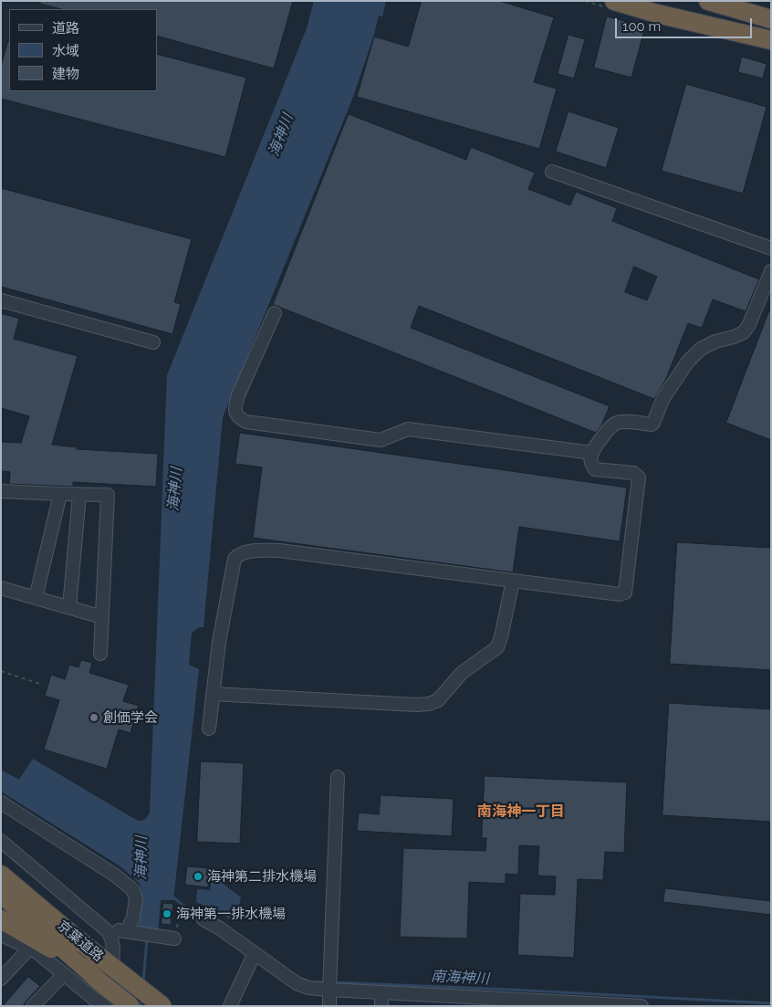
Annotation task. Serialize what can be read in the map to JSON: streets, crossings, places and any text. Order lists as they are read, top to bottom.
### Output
{
  "streets": {
    "highway": ["京葉道路"]
  },
  "districts": ["南海神一丁目"],
  "water": ["海神川", "南海神川"],
  "places": ["創価学会", "海神第二排水機場", "海神第一排水機場"],
  "legend": ["道路", "水域", "建物"],
  "scale_bar": "100 m"
}
